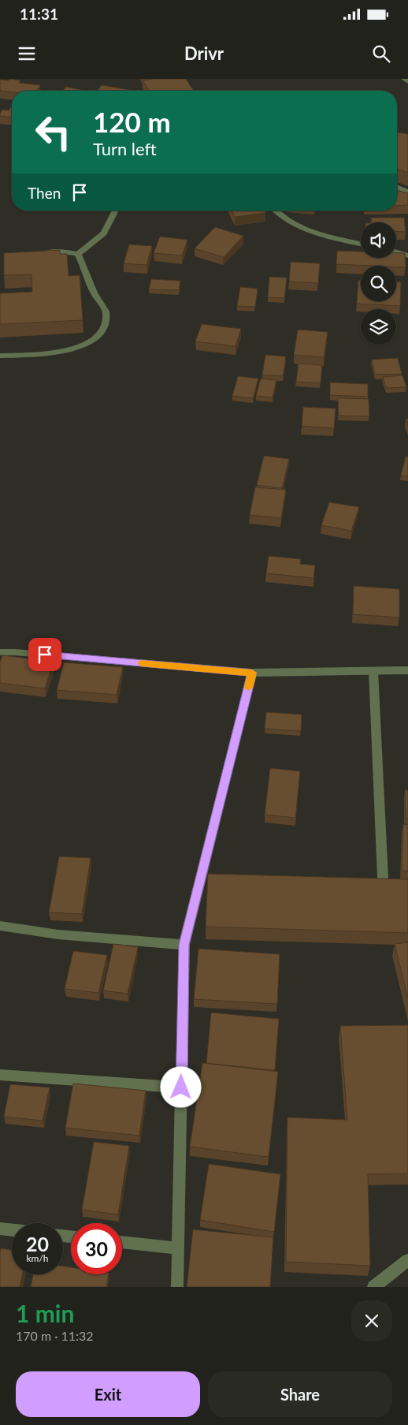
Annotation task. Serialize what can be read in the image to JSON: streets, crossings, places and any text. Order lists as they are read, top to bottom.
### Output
{
  "page": {
    "status": "11:31",
    "header": "Drivr",
    "turn": ["120 m", "Turn left"],
    "then": "Then",
    "speed": "20 km/h",
    "limit": "30",
    "heading": ["1 min", "170 m · 11:32"],
    "buttons": ["Exit", "Share"]
  }
}
